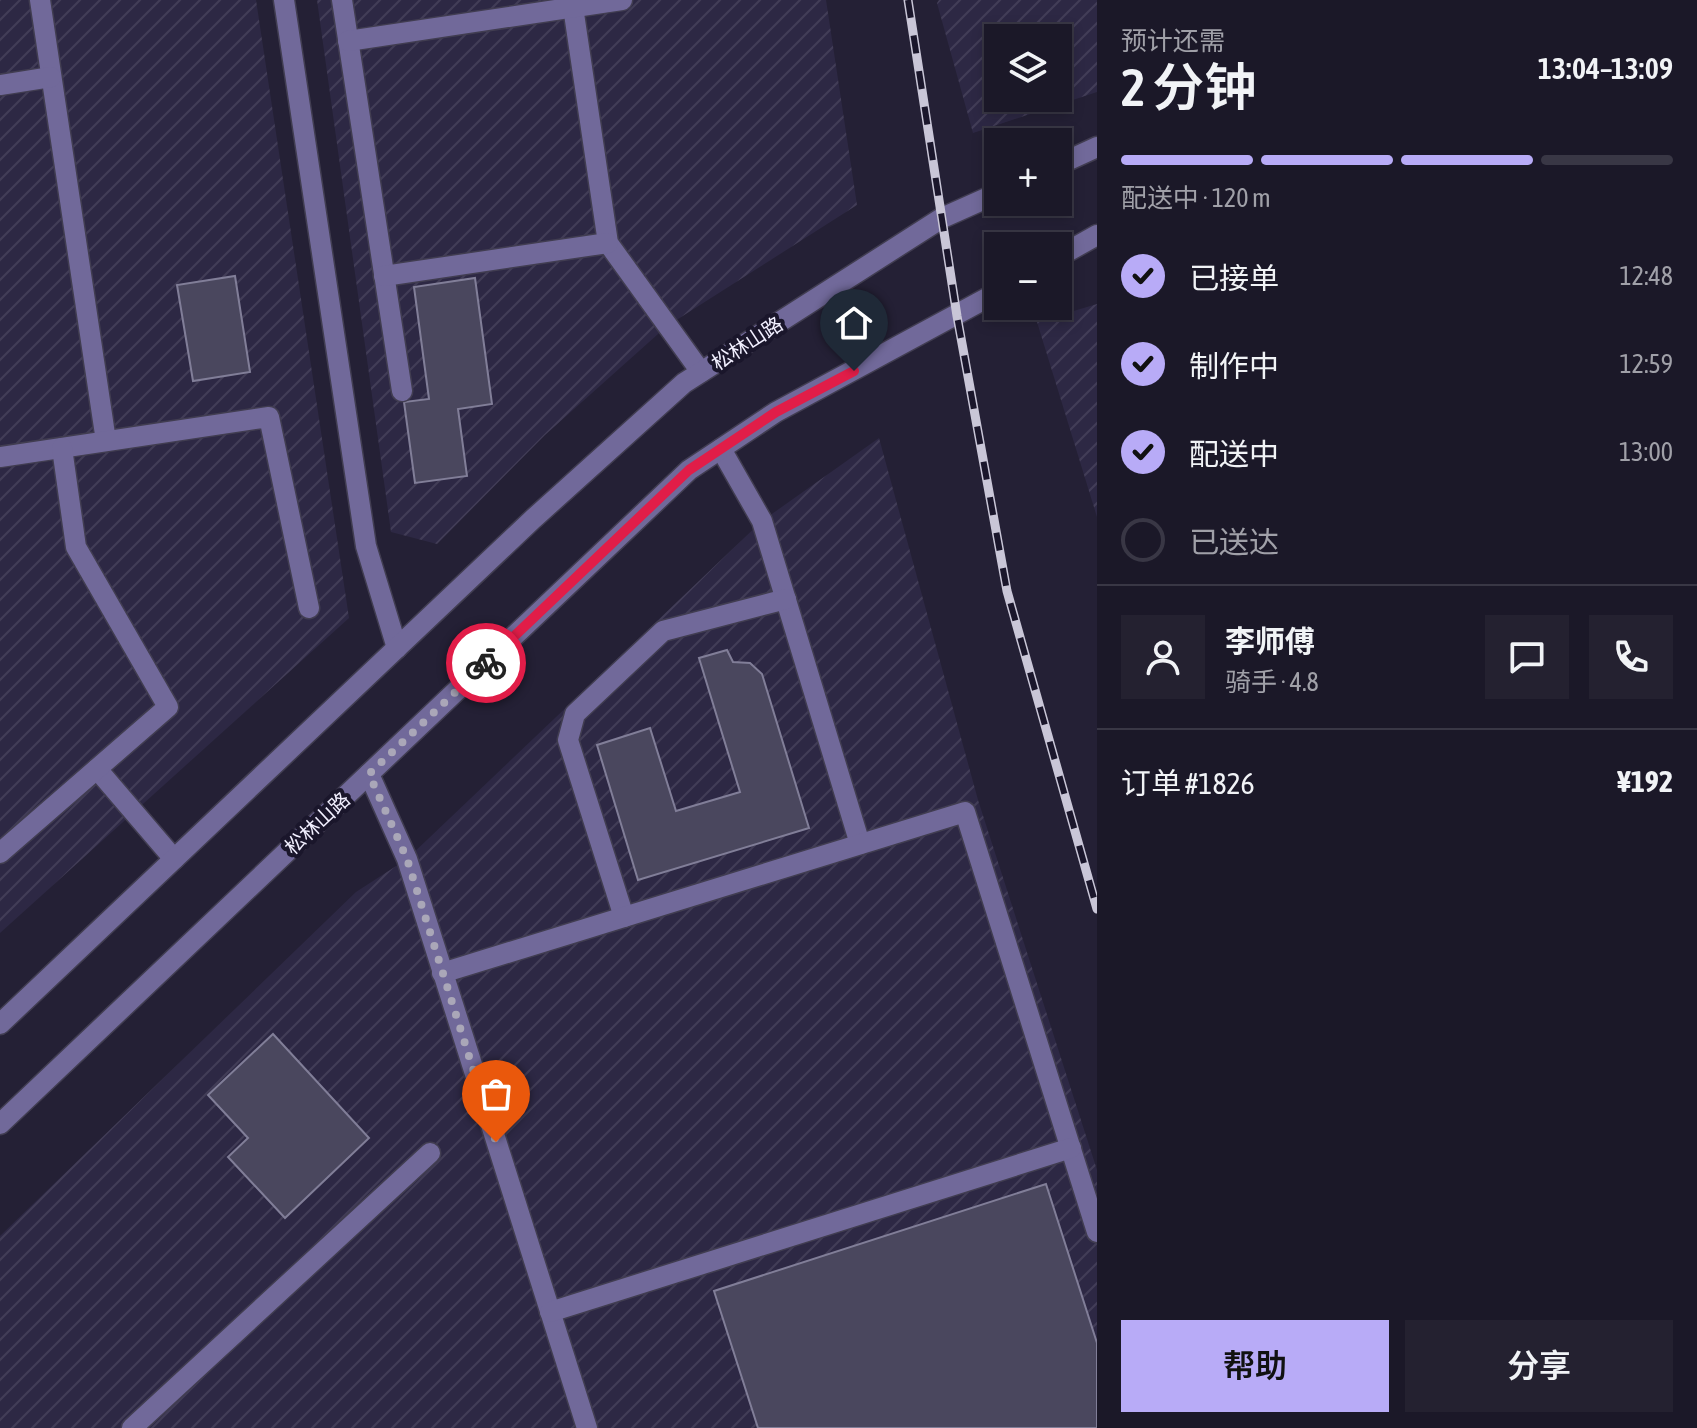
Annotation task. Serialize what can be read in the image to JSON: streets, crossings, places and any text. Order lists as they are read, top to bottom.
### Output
{
  "streets": {
    "street": ["松林山路"]
  },
  "page": {
    "heading": ["2 分钟", "预计还需", "13:04–13:09"],
    "panel": [
      "李师傅",
      "骑手 · 4.8",
      "订单 #1826",
      "¥192"
    ],
    "map_buttons": ["+", "−"],
    "bar": "配送中 · 120 m",
    "list": [
      ["已接单", "12:48"],
      ["制作中", "12:59"],
      ["配送中", "13:00"],
      "已送达"
    ],
    "buttons": ["帮助", "分享"]
  }
}
